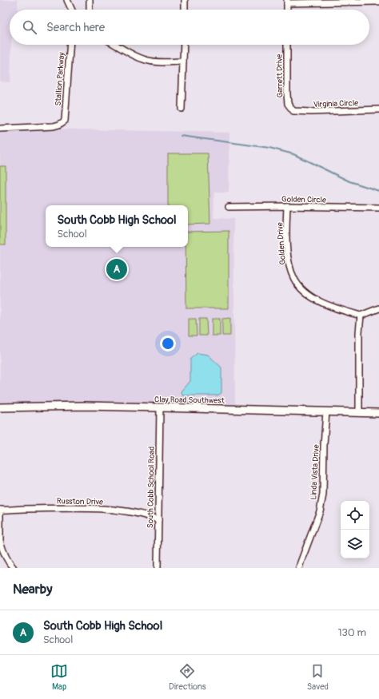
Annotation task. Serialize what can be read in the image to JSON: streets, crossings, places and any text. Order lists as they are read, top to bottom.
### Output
{
  "streets": {
    "street": [
      "Garrett Drive",
      "Stallion Parkway",
      "Virginia Circle",
      "Golden Circle",
      "Golden Drive",
      "Clay Road Southwest",
      "Linda Vista Drive",
      "South Cobb School Road",
      "Russton Drive"
    ]
  },
  "crossings": [
    ["Garrett Drive", "Virginia Circle"],
    ["Golden Circle", "Golden Drive"],
    ["Clay Road Southwest", "Linda Vista Drive"],
    ["Clay Road Southwest", "South Cobb School Road"],
    ["South Cobb School Road", "Russton Drive"]
  ],
  "page": {
    "search": "Search here",
    "popup": ["South Cobb High School", "School"],
    "pins": "A",
    "heading": "Nearby",
    "list": [
      {
        "mark": "A",
        "name": "South Cobb High School",
        "note": "School",
        "value": "130 m"
      }
    ],
    "nav": ["Map", "Directions", "Saved"]
  }
}
